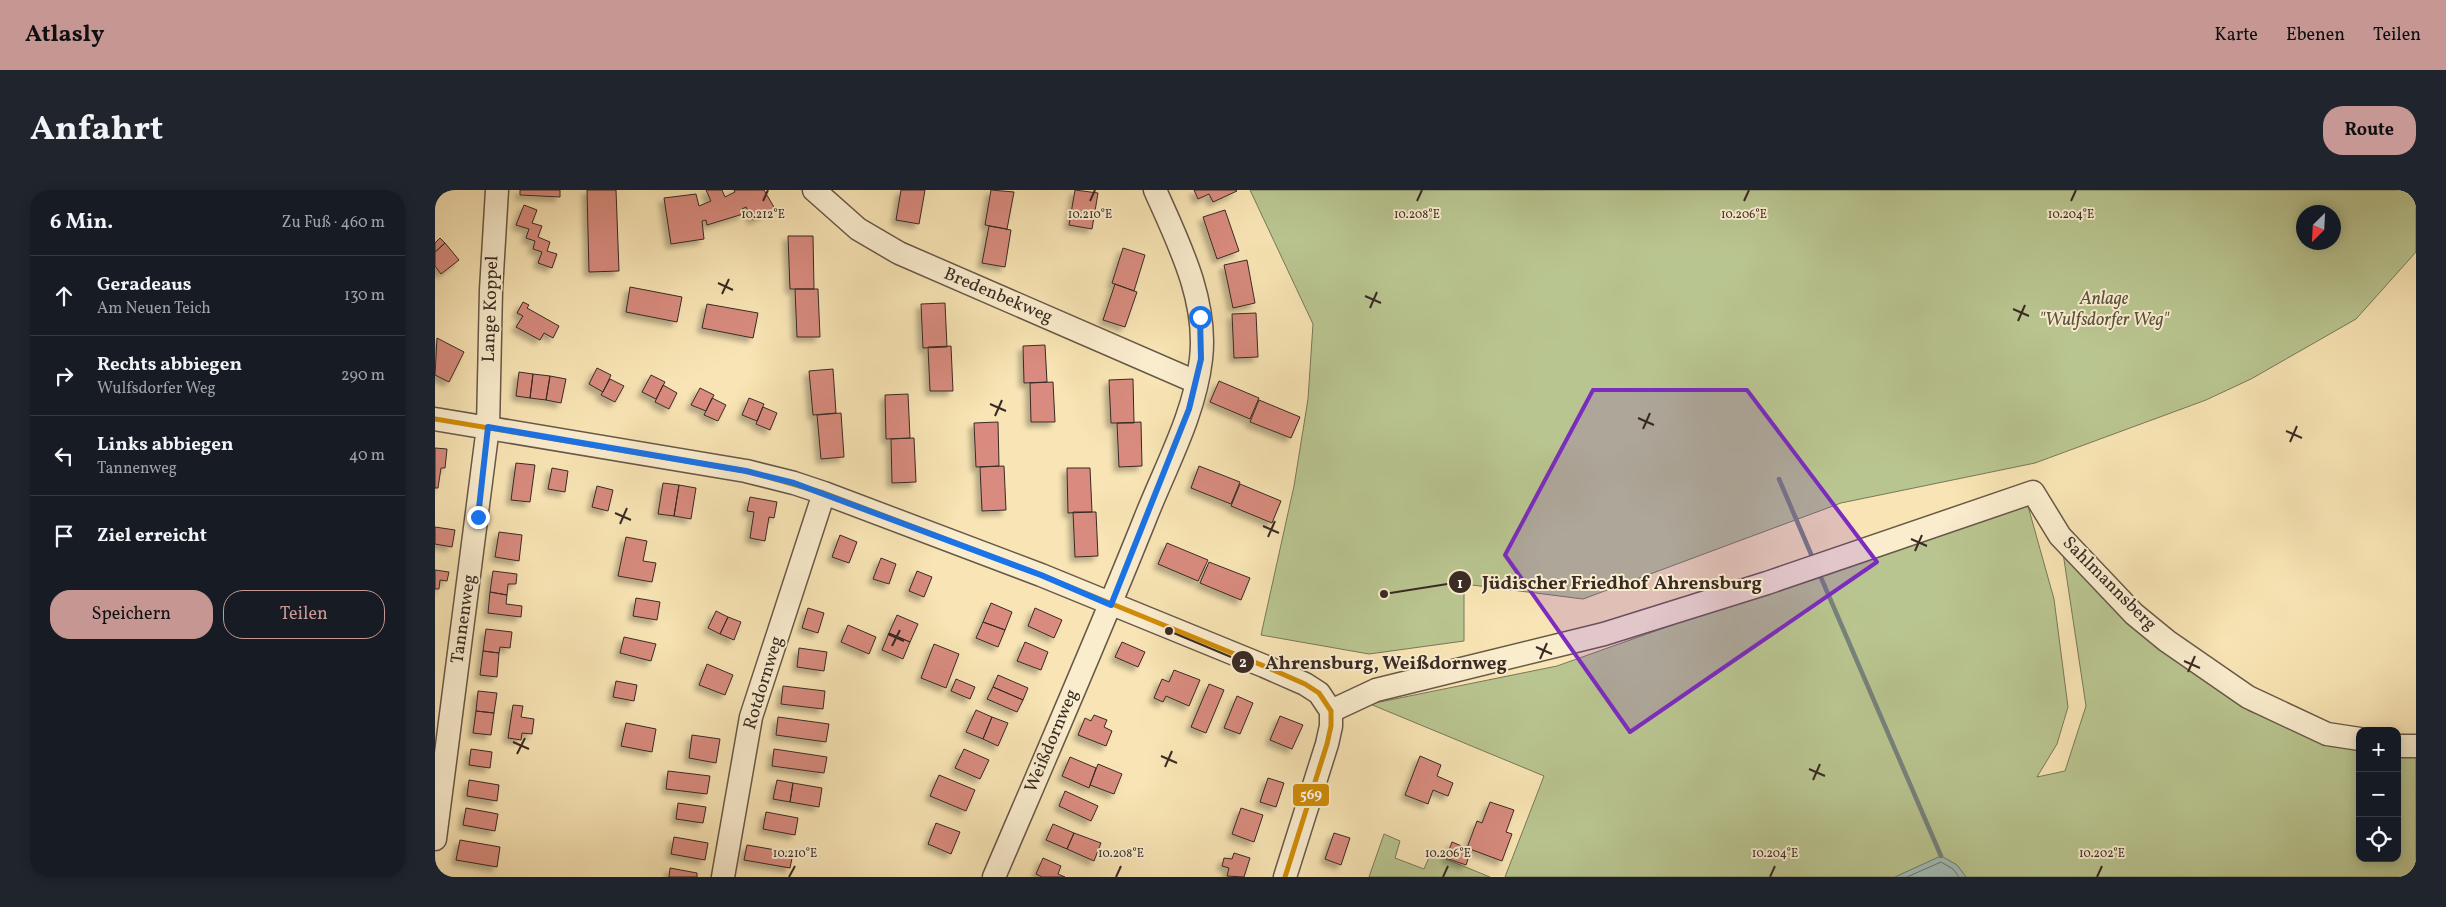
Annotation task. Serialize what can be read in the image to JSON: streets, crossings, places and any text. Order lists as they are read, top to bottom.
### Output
{
  "streets": {
    "street": [
      "Bredenbekweg",
      "Lange Koppel",
      "Sahlmannsberg",
      "Tannenweg",
      "Rotdornweg",
      "Weißdornweg"
    ]
  },
  "crossings": [
    ["Bredenbekweg", "Weißdornweg"],
    ["Lange Koppel", "Tannenweg"]
  ],
  "parks": ["Anlage \"Wulfsdorfer Weg\""],
  "places": ["Jüdischer Friedhof Ahrensburg", "Ahrensburg, Weißdornweg"],
  "lines": ["transit line 569"],
  "north": "bottom left",
  "page": {
    "header": "Atlasly",
    "nav": ["Karte", "Ebenen", "Teilen"],
    "title": "Anfahrt",
    "buttons": [
      "Route",
      ["Speichern", "Teilen"]
    ],
    "heading": ["6 Min.", "Zu Fuß · 460 m"],
    "list": [
      ["Geradeaus", "Am Neuen Teich", "130 m"],
      ["Rechts abbiegen", "Wulfsdorfer Weg", "290 m"],
      ["Links abbiegen", "Tannenweg", "40 m"],
      "Ziel erreicht"
    ],
    "map_buttons": ["+", "−"]
  },
  "coordinates": [
    "10.212°E",
    "10.210°E",
    "10.208°E",
    "10.206°E",
    "10.204°E",
    "10.202°E"
  ]
}
